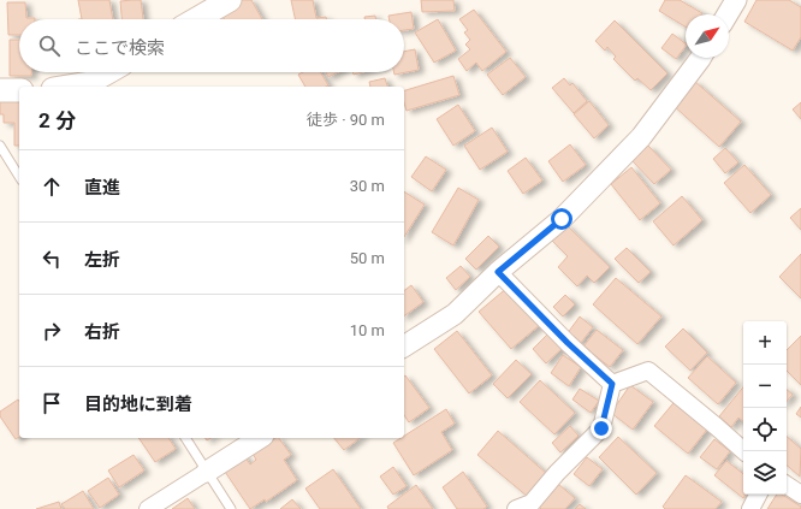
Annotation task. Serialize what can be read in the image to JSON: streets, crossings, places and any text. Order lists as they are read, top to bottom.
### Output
{
  "north": "top right",
  "page": {
    "search": "ここで検索",
    "heading": ["2 分", "徒歩 · 90 m"],
    "list": [
      ["直進", "30 m"],
      ["左折", "50 m"],
      ["右折", "10 m"],
      "目的地に到着"
    ],
    "map_buttons": ["+", "−"]
  }
}
